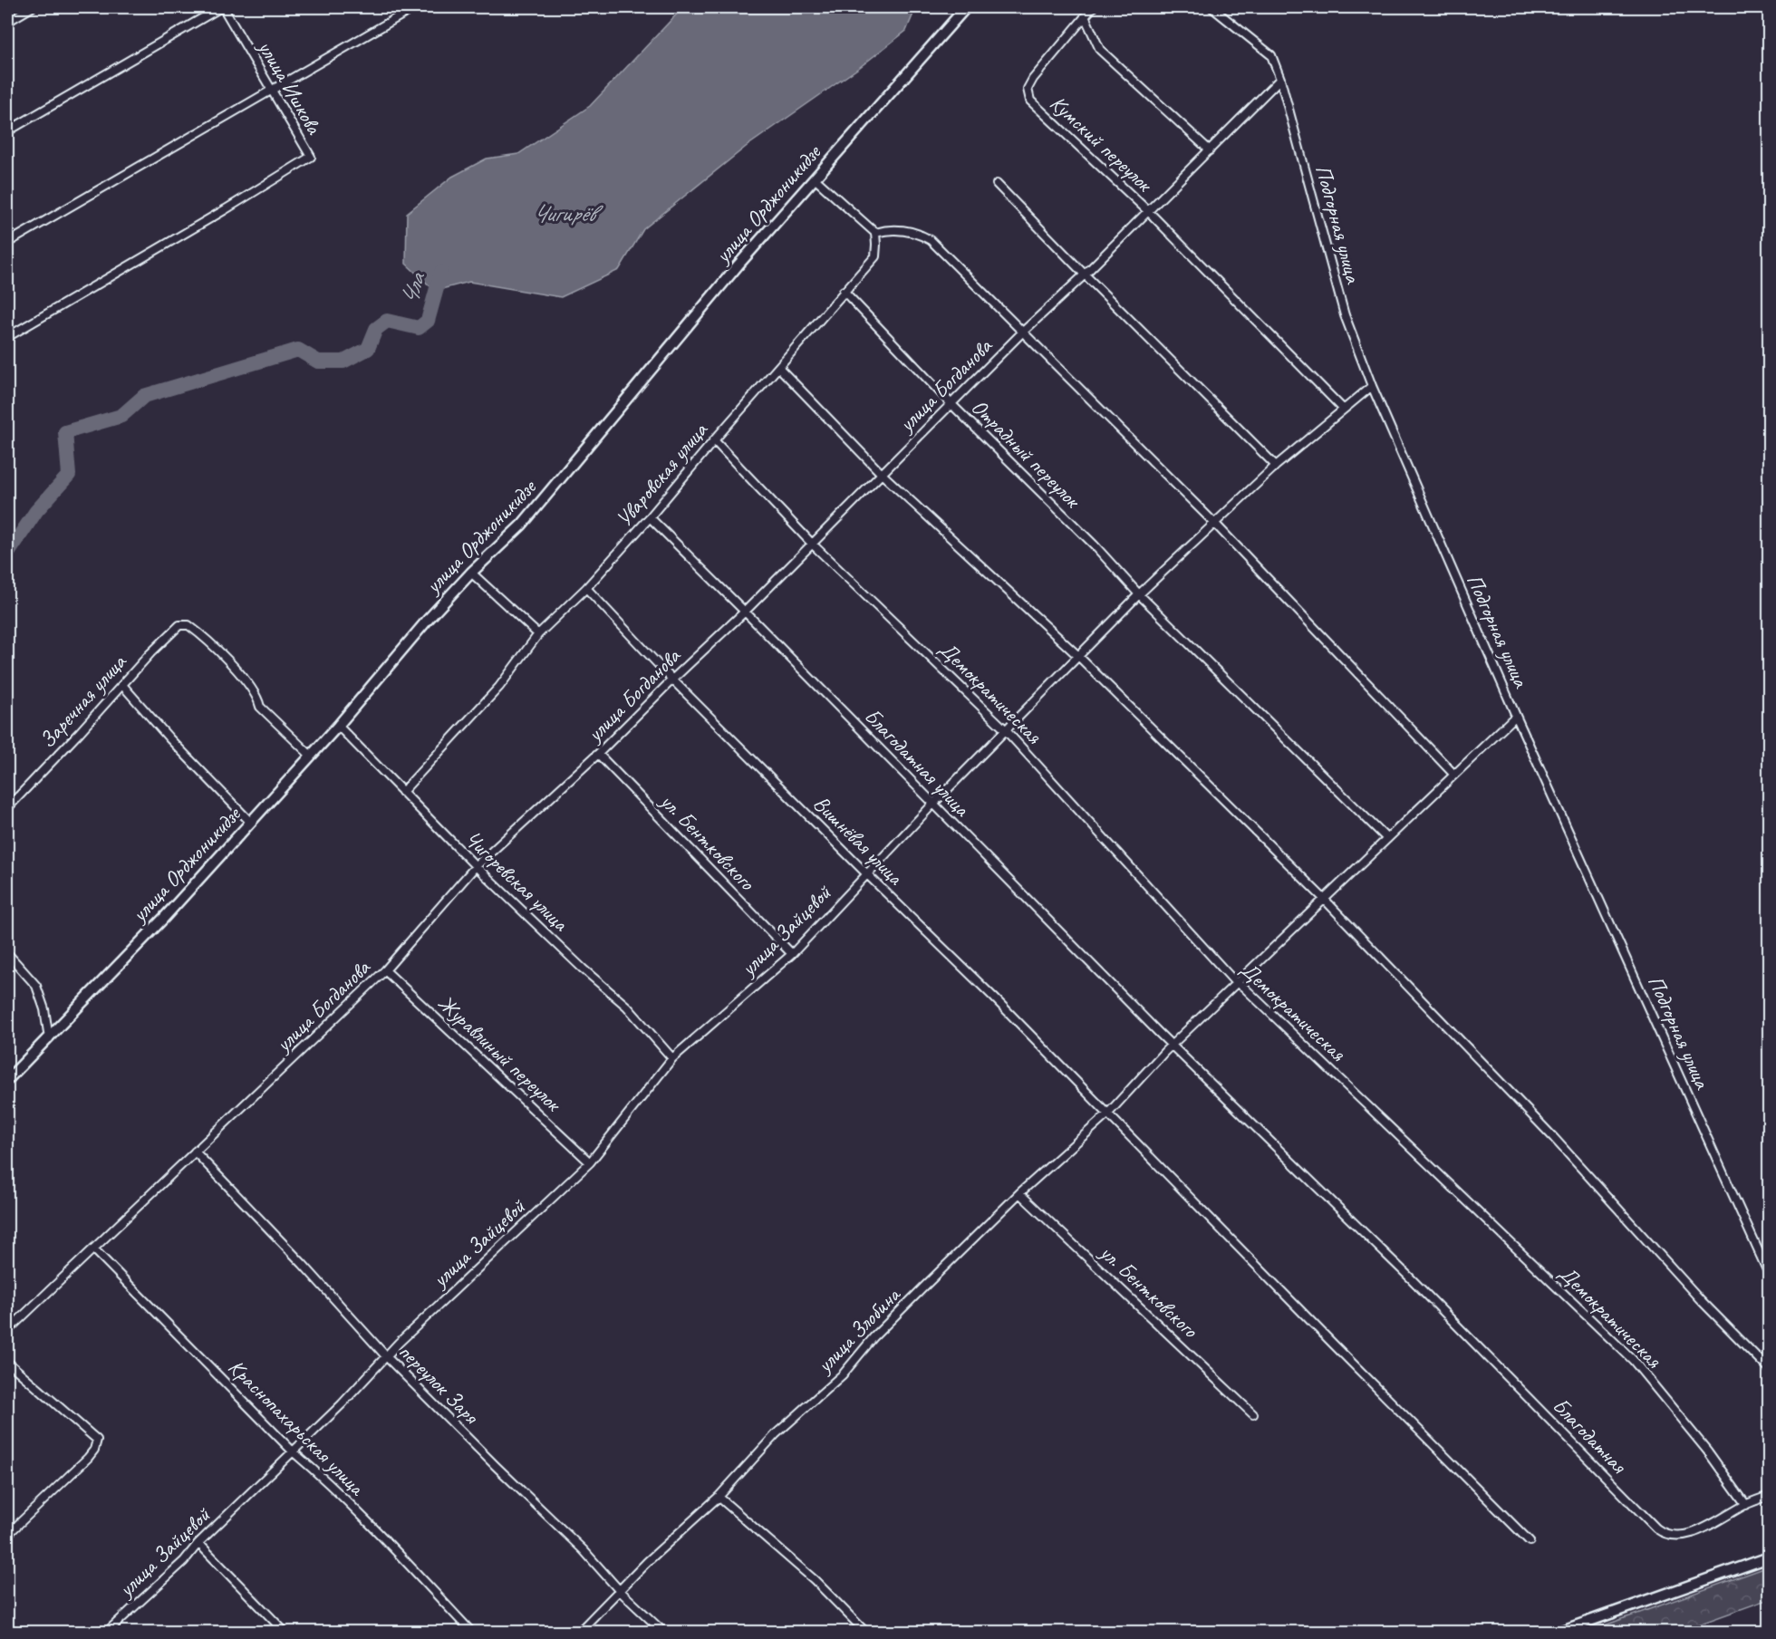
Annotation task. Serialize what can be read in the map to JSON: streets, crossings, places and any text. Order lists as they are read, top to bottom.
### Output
{
  "streets": {
    "street": [
      "улица Ишкова",
      "Кумский переулок",
      "улица Орджоникидзе",
      "Подгорная улица",
      "улица Богданова",
      "Отрадный переулок",
      "Уваровская улица",
      "Демократическая",
      "Заречная улица",
      "Благодатная улица",
      "Вишнёвая улица",
      "ул. Бентковского",
      "Чигоревская улица",
      "улица Зайцевой",
      "Журавлиный переулок",
      "улица Злобина",
      "переулок Заря",
      "Краснопахарьская улица",
      "Благодатная"
    ]
  },
  "crossings": [
    ["Кумский переулок", "улица Богданова"],
    ["Кумский переулок", "улица Зайцевой"],
    ["улица Орджоникидзе", "Заречная улица"],
    ["улица Орджоникидзе", "Чигоревская улица"],
    ["Подгорная улица", "улица Богданова"],
    ["Подгорная улица", "улица Зайцевой"],
    ["Подгорная улица", "улица Злобина"],
    ["улица Богданова", "Отрадный переулок"],
    ["улица Богданова", "Демократическая"],
    ["улица Богданова", "Благодатная улица"],
    ["улица Богданова", "Вишнёвая улица"],
    ["улица Богданова", "ул. Бентковского"],
    ["улица Богданова", "Чигоревская улица"],
    ["улица Богданова", "Журавлиный переулок"],
    ["улица Богданова", "переулок Заря"],
    ["улица Богданова", "Краснопахарьская улица"],
    ["Отрадный переулок", "Уваровская улица"],
    ["Отрадный переулок", "улица Зайцевой"],
    ["Отрадный переулок", "улица Злобина"],
    ["Уваровская улица", "Демократическая"],
    ["Уваровская улица", "Благодатная улица"],
    ["Уваровская улица", "Вишнёвая улица"],
    ["Уваровская улица", "Чигоревская улица"],
    ["Демократическая", "улица Зайцевой"],
    ["Демократическая", "улица Злобина"],
    ["Демократическая", "Благодатная"],
    ["Благодатная улица", "улица Зайцевой"],
    ["Благодатная улица", "улица Злобина"],
    ["Благодатная улица", "Благодатная"],
    ["Вишнёвая улица", "улица Зайцевой"],
    ["Вишнёвая улица", "улица Злобина"],
    ["ул. Бентковского", "улица Зайцевой"],
    ["ул. Бентковского", "улица Злобина"],
    ["Чигоревская улица", "улица Зайцевой"],
    ["улица Зайцевой", "Журавлиный переулок"],
    ["улица Зайцевой", "переулок Заря"],
    ["улица Зайцевой", "Краснопахарьская улица"],
    ["улица Злобина", "переулок Заря"]
  ],
  "water": ["Чигирёв", "Чла"]
}
